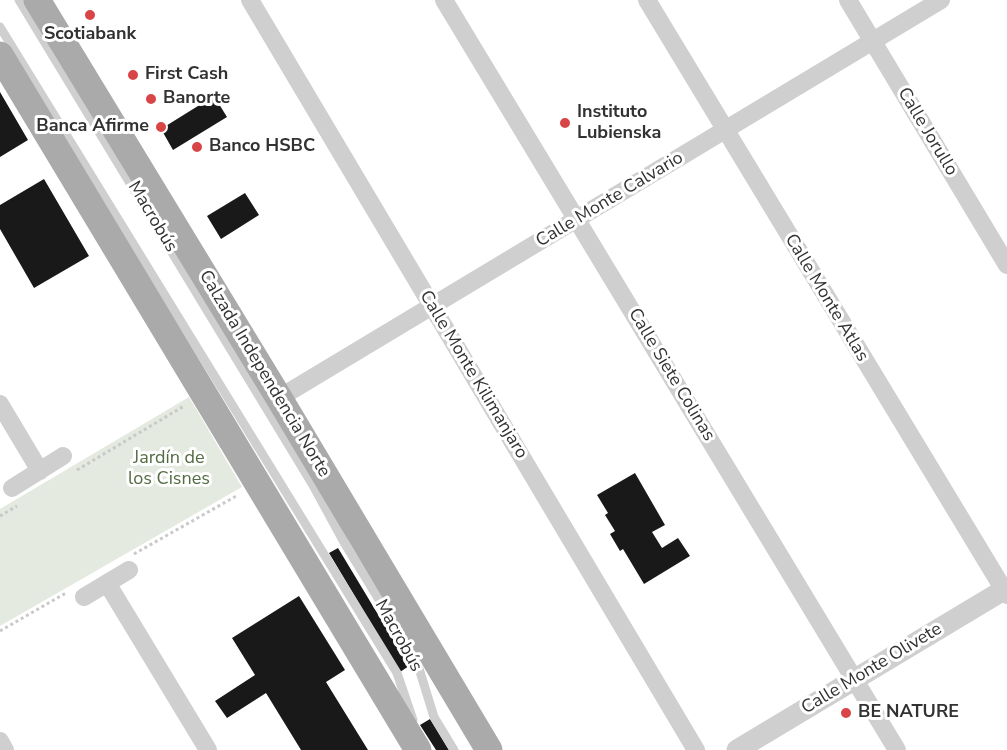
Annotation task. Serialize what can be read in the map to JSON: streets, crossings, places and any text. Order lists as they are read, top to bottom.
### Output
{
  "streets": {
    "main road": ["Calzada Independencia Norte"],
    "street": [
      "Calle Jorullo",
      "Calle Monte Calvario",
      "Calle Monte Atlas",
      "Calle Monte Kilimanjaro",
      "Calle Siete Colinas",
      "Calle Monte Olivete"
    ],
    "lane": ["Macrobús"]
  },
  "crossings": [
    ["Calle Jorullo", "Calle Monte Calvario"],
    ["Calle Monte Calvario", "Calle Monte Atlas"],
    ["Calle Monte Calvario", "Calzada Independencia Norte"],
    ["Calle Monte Calvario", "Calle Monte Kilimanjaro"],
    ["Calle Monte Calvario", "Calle Siete Colinas"],
    ["Calle Monte Atlas", "Calle Monte Olivete"],
    ["Calle Siete Colinas", "Calle Monte Olivete"]
  ],
  "parks": ["Jardín de los Cisnes"],
  "places": [
    "Scotiabank",
    "First Cash",
    "Banorte",
    "Instituto Lubienska",
    "Banca Afirme",
    "Banco HSBC",
    "BE NATURE"
  ]
}
